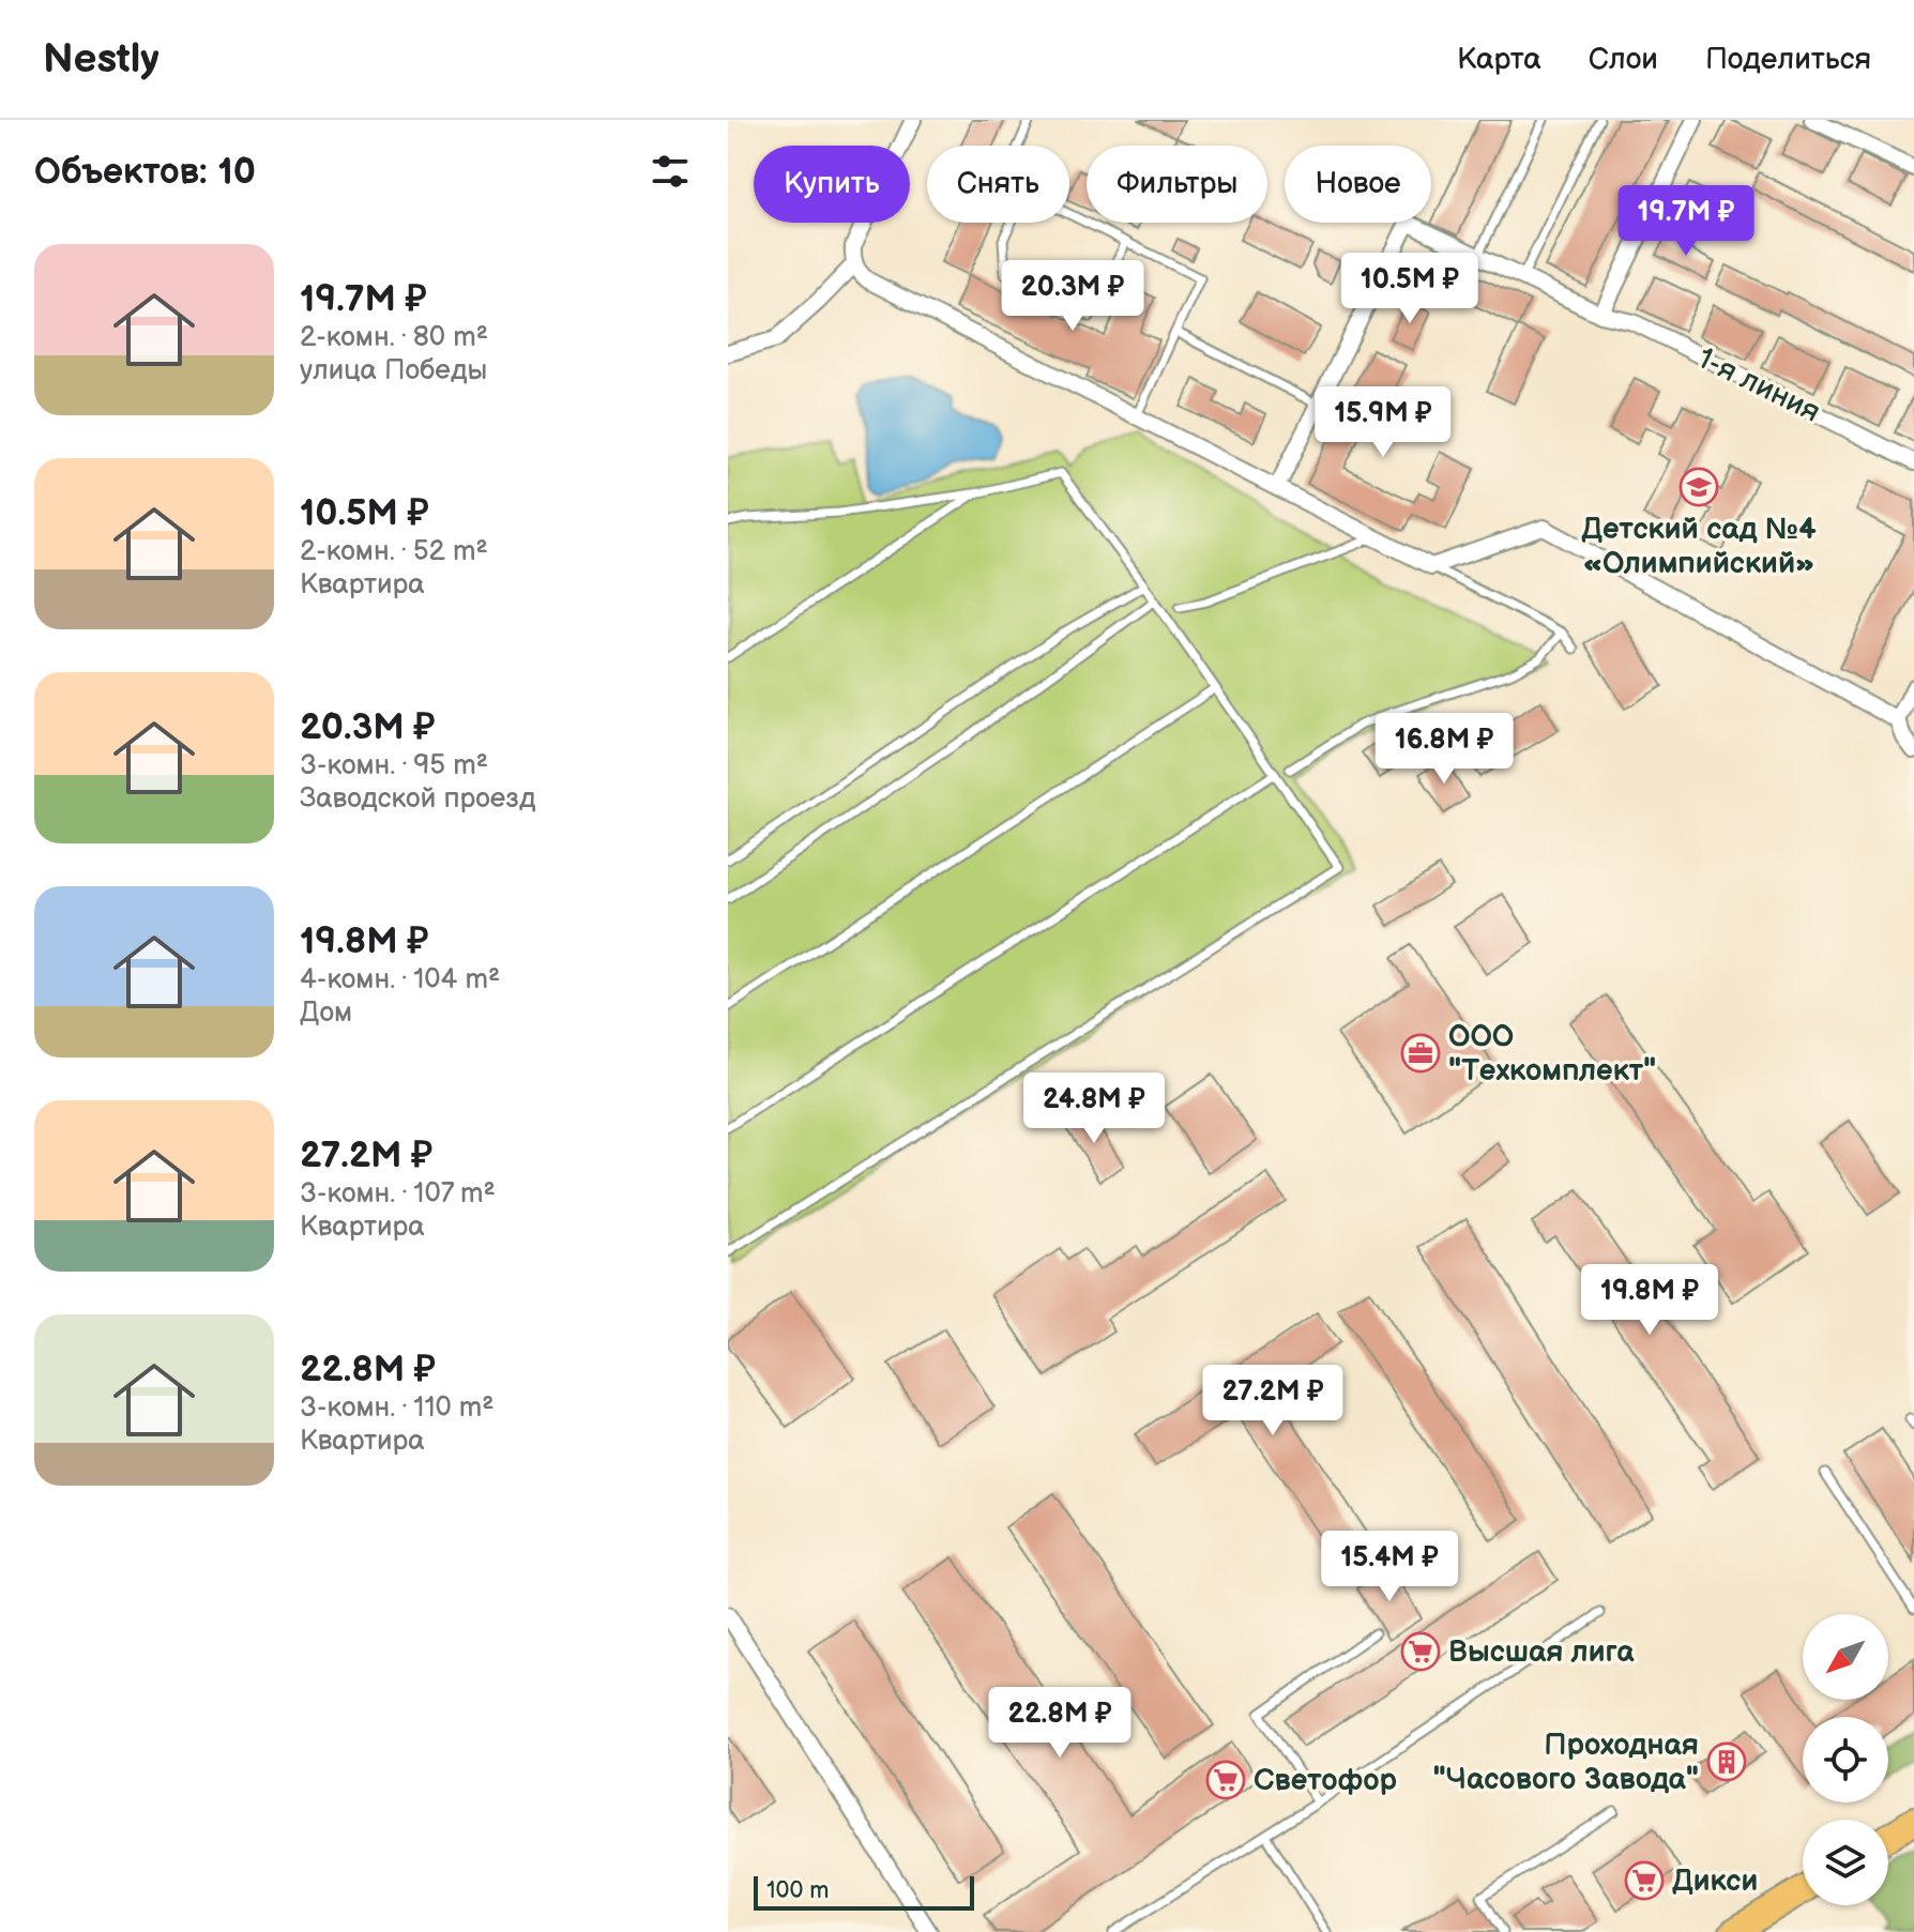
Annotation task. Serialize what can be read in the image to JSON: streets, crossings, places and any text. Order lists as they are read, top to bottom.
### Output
{
  "streets": {
    "street": ["1-я линия"]
  },
  "places": {
    "school or university": ["Детский сад №4 «Олимпийский»"],
    "office": ["ООО \"Техкомплект\""],
    "supermarket": ["Высшая лига", "Светофор", "Дикси"],
    "building": ["Проходная \"Часового 3авода\""]
  },
  "scale_bar": "100 m",
  "north": "bottom left",
  "page": {
    "header": "Nestly",
    "nav": ["Карта", "Слои", "Поделиться"],
    "heading": "Объектов: 10",
    "chip": [
      "Купить",
      "Снять",
      "Фильтры",
      "Новое"
    ],
    "price": [
      "19.7M ₽",
      "10.5M ₽",
      "20.3M ₽",
      "15.9M ₽",
      "16.8M ₽",
      "24.8M ₽",
      "19.8M ₽",
      "27.2M ₽",
      "15.4M ₽",
      "22.8M ₽"
    ],
    "list": [
      {
        "name": "19.7M ₽",
        "note": "2-комн. · 80 m² · улица Победы"
      },
      {
        "name": "10.5M ₽",
        "note": "2-комн. · 52 m² · Квартира"
      },
      {
        "name": "20.3M ₽",
        "note": "3-комн. · 95 m² · Заводской проезд"
      },
      {
        "name": "19.8M ₽",
        "note": "4-комн. · 104 m² · Дом"
      },
      {
        "name": "27.2M ₽",
        "note": "3-комн. · 107 m² · Квартира"
      },
      {
        "name": "22.8M ₽",
        "note": "3-комн. · 110 m² · Квартира"
      }
    ],
    "scale": "100 m"
  }
}
